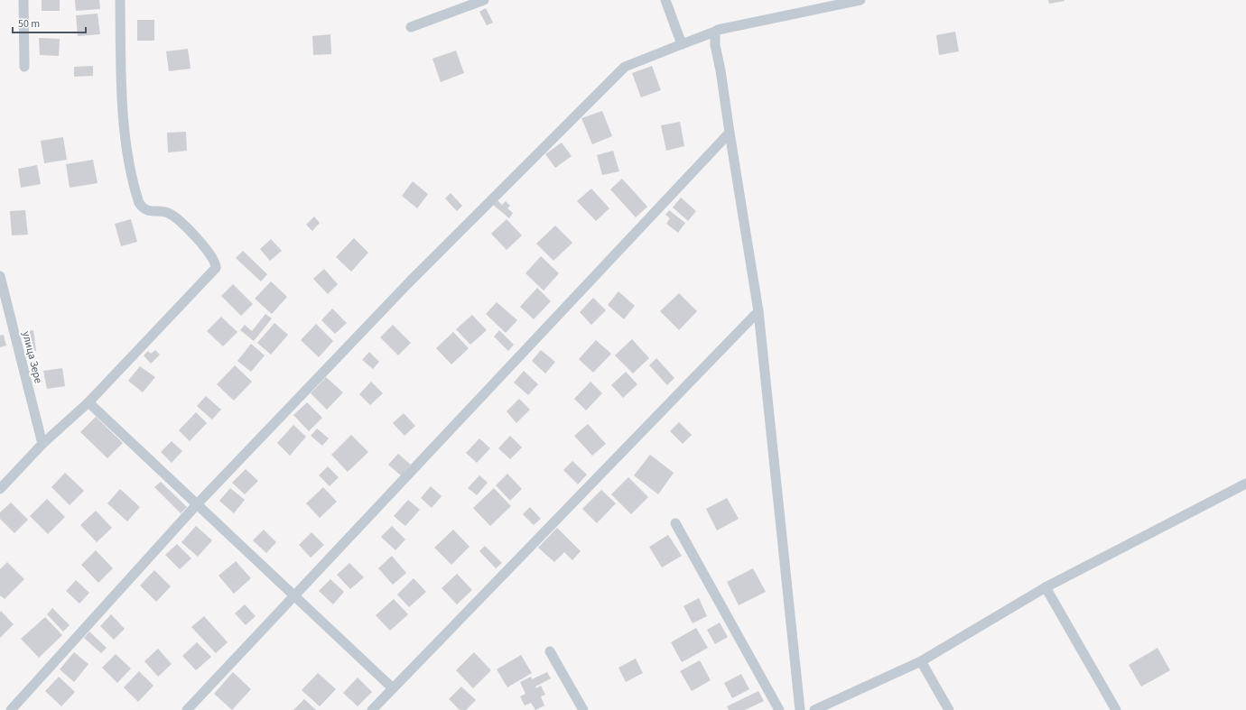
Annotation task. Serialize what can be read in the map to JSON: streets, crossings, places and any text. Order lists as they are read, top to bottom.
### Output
{
  "streets": {
    "street": ["улица Зере"]
  },
  "scale_bar": "50 m"
}
